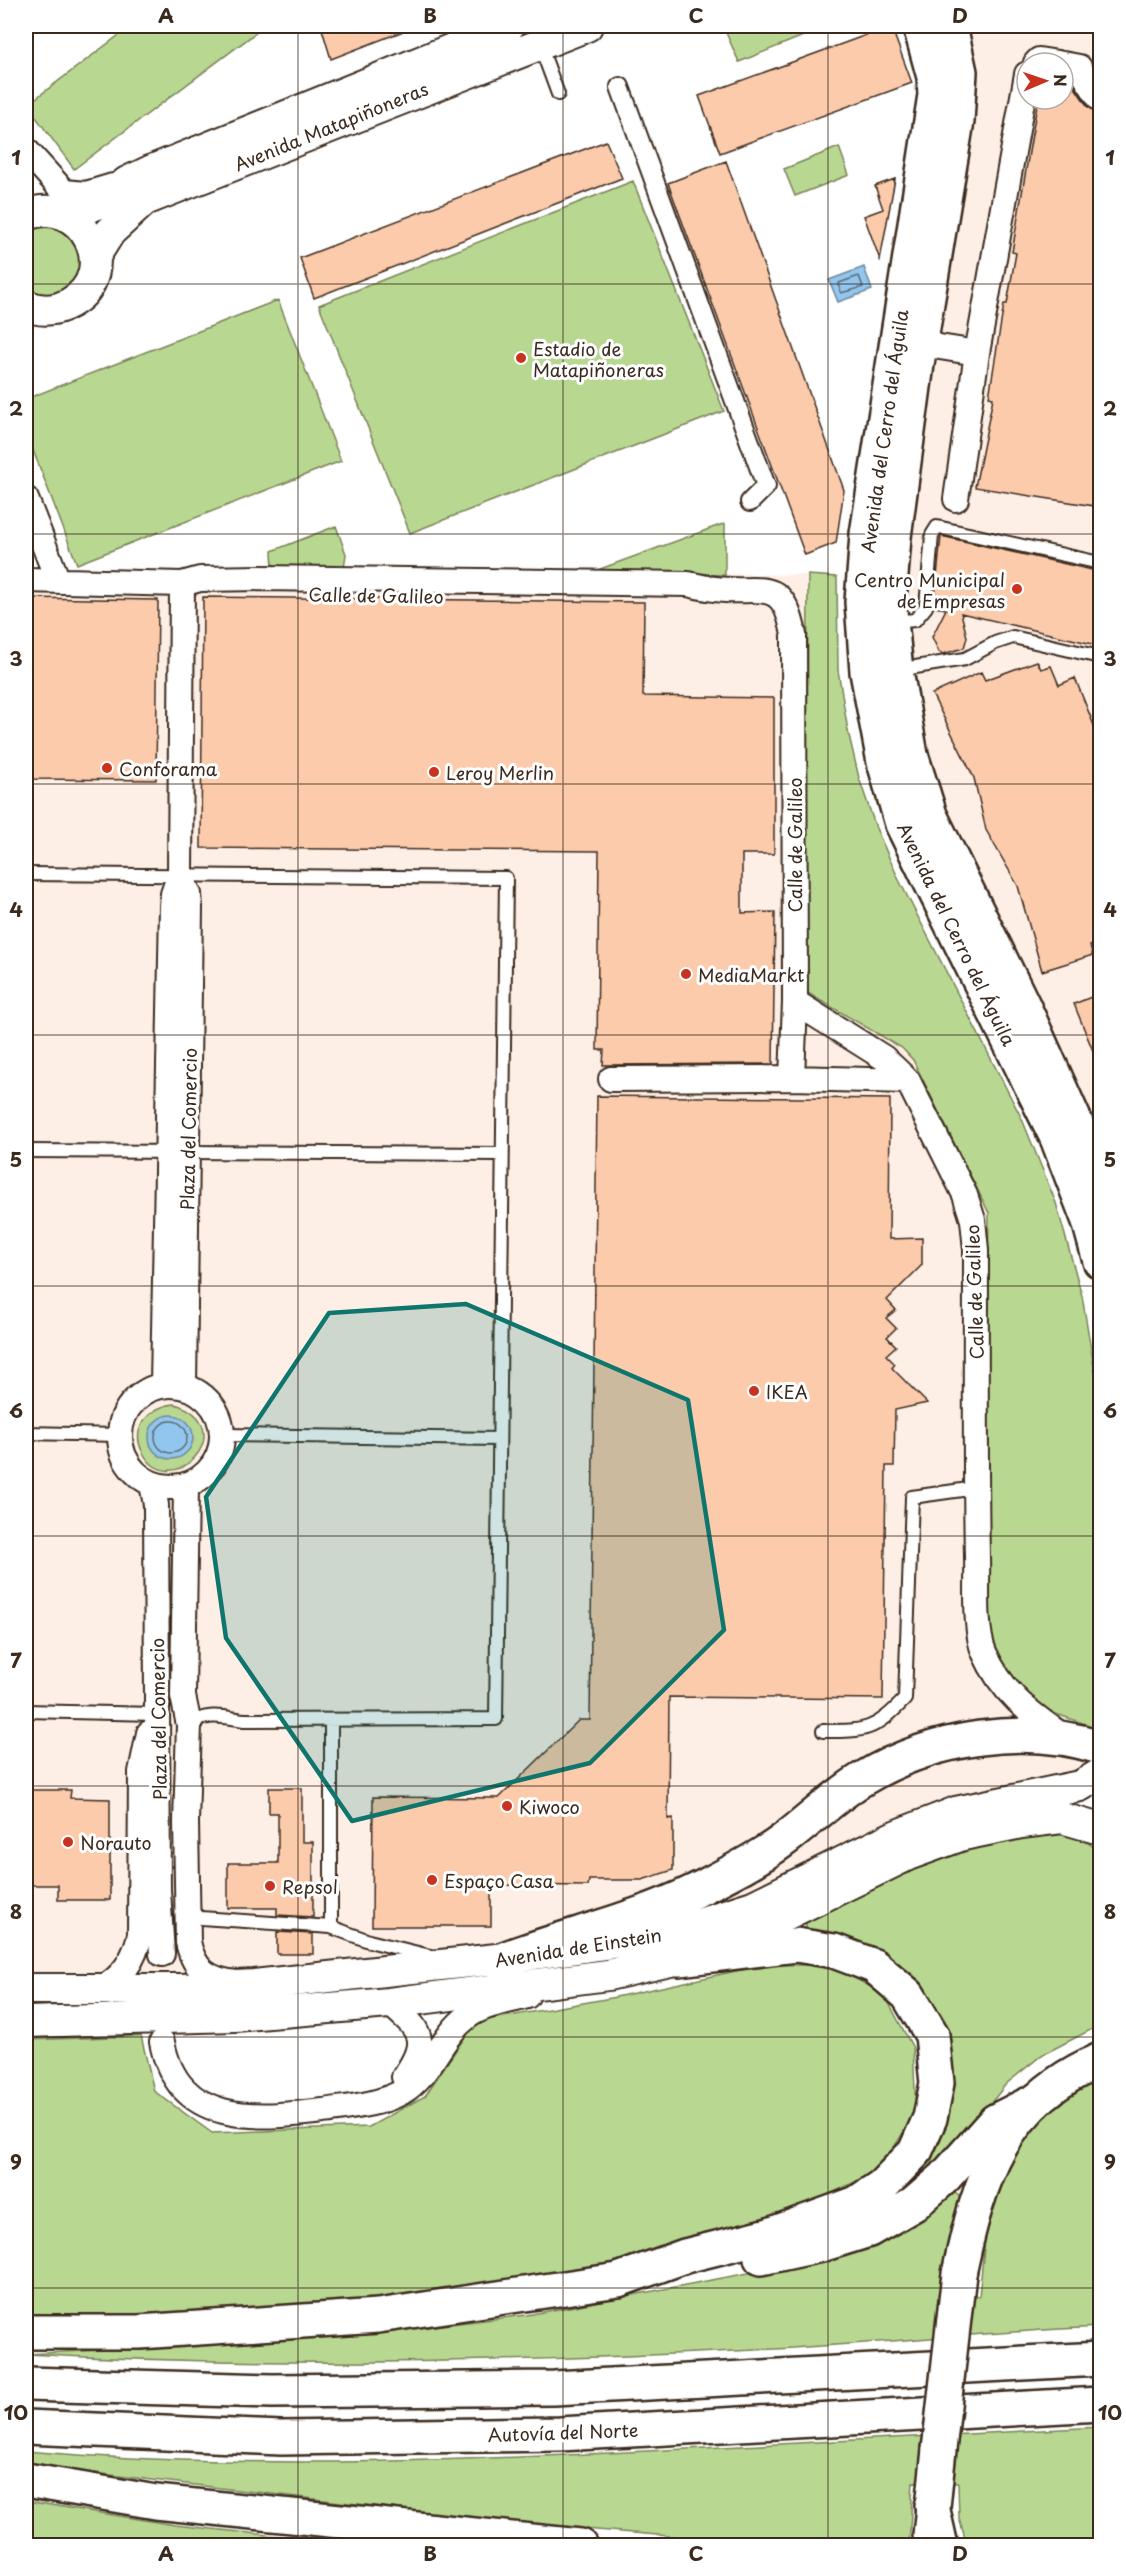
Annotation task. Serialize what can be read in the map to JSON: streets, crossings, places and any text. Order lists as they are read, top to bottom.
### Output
{
  "streets": {
    "main road": ["Avenida del Cerro del Águila", "Autovía del Norte"],
    "street": [
      "Avenida Matapiñoneras",
      "Calle de Galileo",
      "Plaza del Comercio",
      "Avenida de Einstein"
    ]
  },
  "crossings": [
    ["Calle de Galileo", "Plaza del Comercio"],
    ["Plaza del Comercio", "Avenida de Einstein"]
  ],
  "places": [
    "Estadio de Matapiñoneras",
    "Centro Municipal de Empresas",
    "Conforama",
    "Leroy Merlin",
    "MediaMarkt",
    "IKEA",
    "Kiwoco",
    "Norauto",
    "Espaço Casa",
    "Repsol"
  ],
  "north": "right",
  "grid": {
    "columns": [
      "A",
      "B",
      "C",
      "D"
    ],
    "rows": [
      "1",
      "2",
      "3",
      "4",
      "5",
      "6",
      "7",
      "8",
      "9",
      "10"
    ]
  }
}
